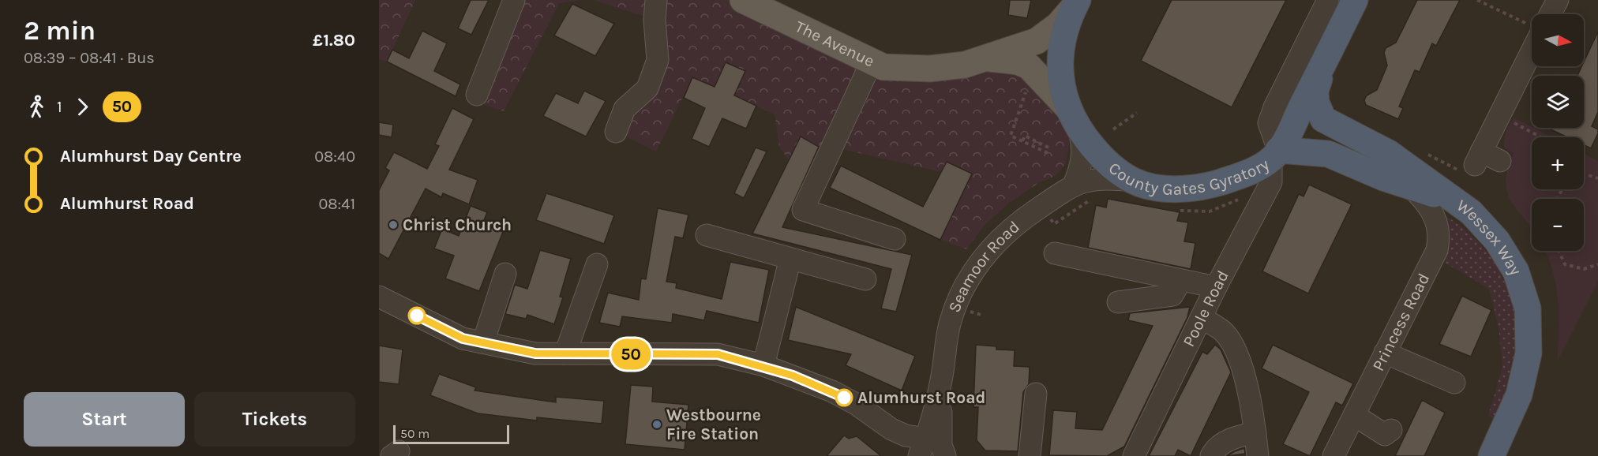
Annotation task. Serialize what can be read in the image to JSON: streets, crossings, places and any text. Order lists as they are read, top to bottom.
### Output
{
  "streets": {
    "highway": ["County Gates Gyratory", "Wessex Way"],
    "main road": ["The Avenue"],
    "street": ["Seamoor Road", "Poole Road", "Princess Road"]
  },
  "crossings": [
    ["The Avenue", "County Gates Gyratory"],
    ["County Gates Gyratory", "Wessex Way"],
    ["County Gates Gyratory", "Seamoor Road"],
    ["County Gates Gyratory", "Poole Road"],
    ["Wessex Way", "Poole Road"],
    ["Wessex Way", "Princess Road"]
  ],
  "places": ["Christ Church", "Alumhurst Road", "Westbourne Fire Station"],
  "lines": ["bus line 50"],
  "scale_bar": "50 m",
  "north": "right",
  "page": {
    "heading": ["2 min", "08:39 – 08:41 · Bus", "£1.80"],
    "on_map": "50",
    "map_buttons": ["+", "−"],
    "legs": ["1", "50"],
    "list": [
      {
        "name": "Alumhurst Day Centre",
        "value": "08:40"
      },
      {
        "name": "Alumhurst Road",
        "value": "08:41"
      }
    ],
    "buttons": ["Start", "Tickets"],
    "scale": "50 m"
  }
}
